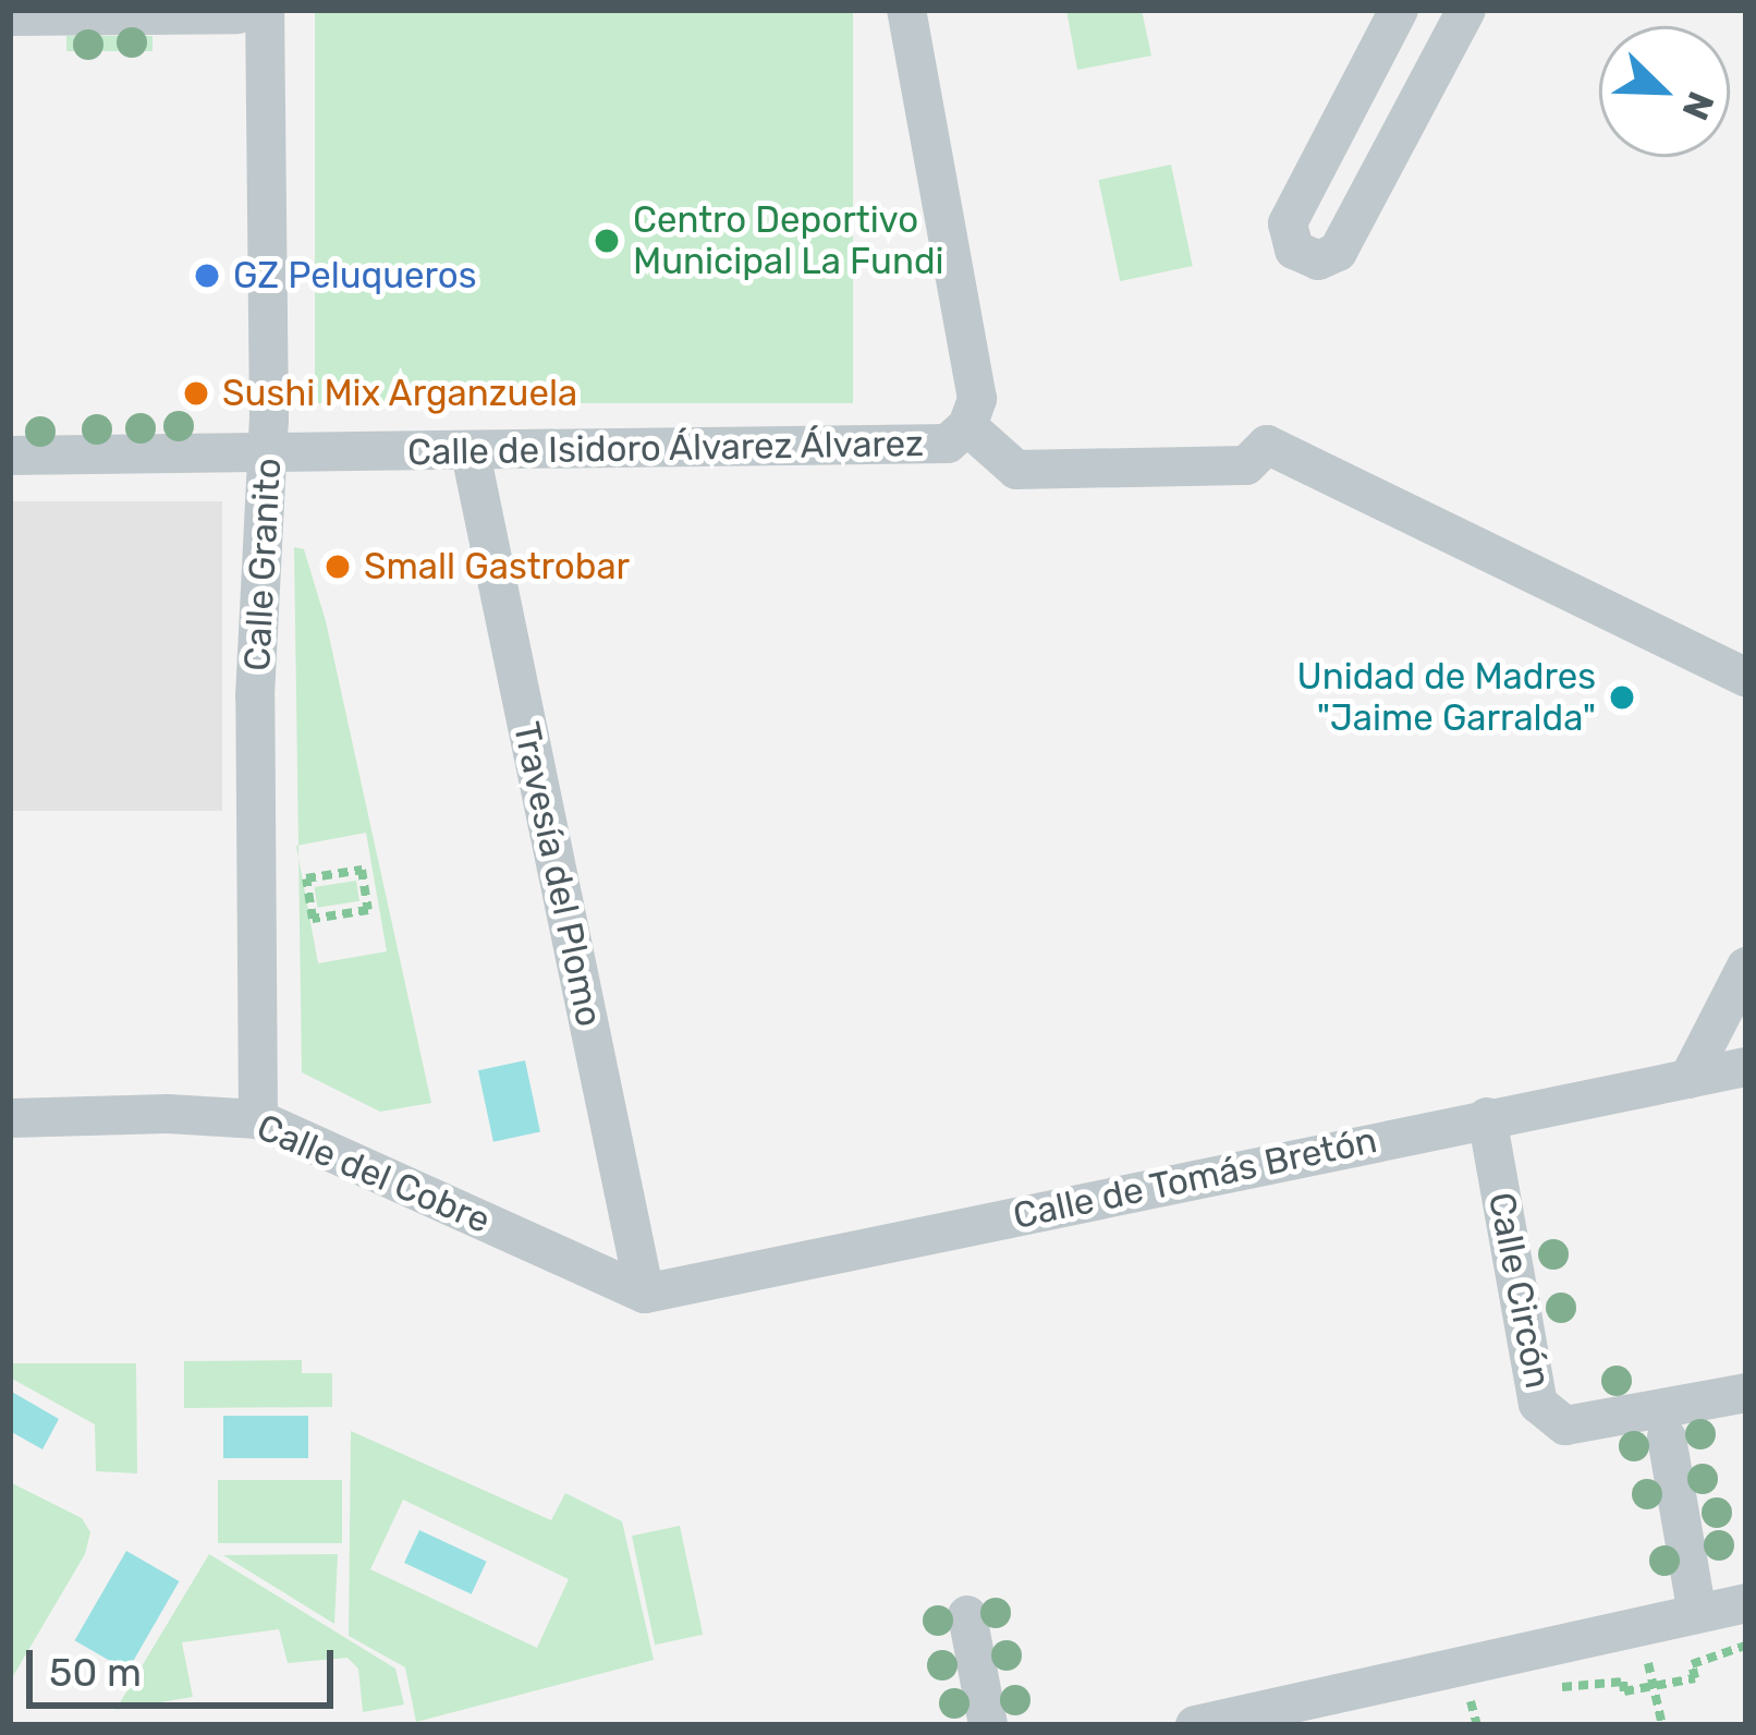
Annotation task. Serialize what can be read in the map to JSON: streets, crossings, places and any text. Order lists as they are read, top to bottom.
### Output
{
  "streets": {
    "street": [
      "Calle de Isidoro Álvarez Álvarez",
      "Calle Granito",
      "Travesía del Plomo",
      "Calle del Cobre",
      "Calle de Tomás Bretón",
      "Calle Circón"
    ]
  },
  "crossings": [
    ["Calle de Isidoro Álvarez Álvarez", "Calle Granito"],
    ["Calle de Isidoro Álvarez Álvarez", "Travesía del Plomo"],
    ["Calle Granito", "Calle del Cobre"],
    ["Travesía del Plomo", "Calle del Cobre"],
    ["Travesía del Plomo", "Calle de Tomás Bretón"],
    ["Calle del Cobre", "Calle de Tomás Bretón"],
    ["Calle de Tomás Bretón", "Calle Circón"]
  ],
  "places": [
    "Centro Deportivo Municipal La Fundi",
    "GZ Peluqueros",
    "Sushi Mix Arganzuela",
    "Small Gastrobar",
    "Unidad de Madres \"Jaime Garralda\""
  ],
  "scale_bar": "50 m",
  "north": "bottom right"
}
